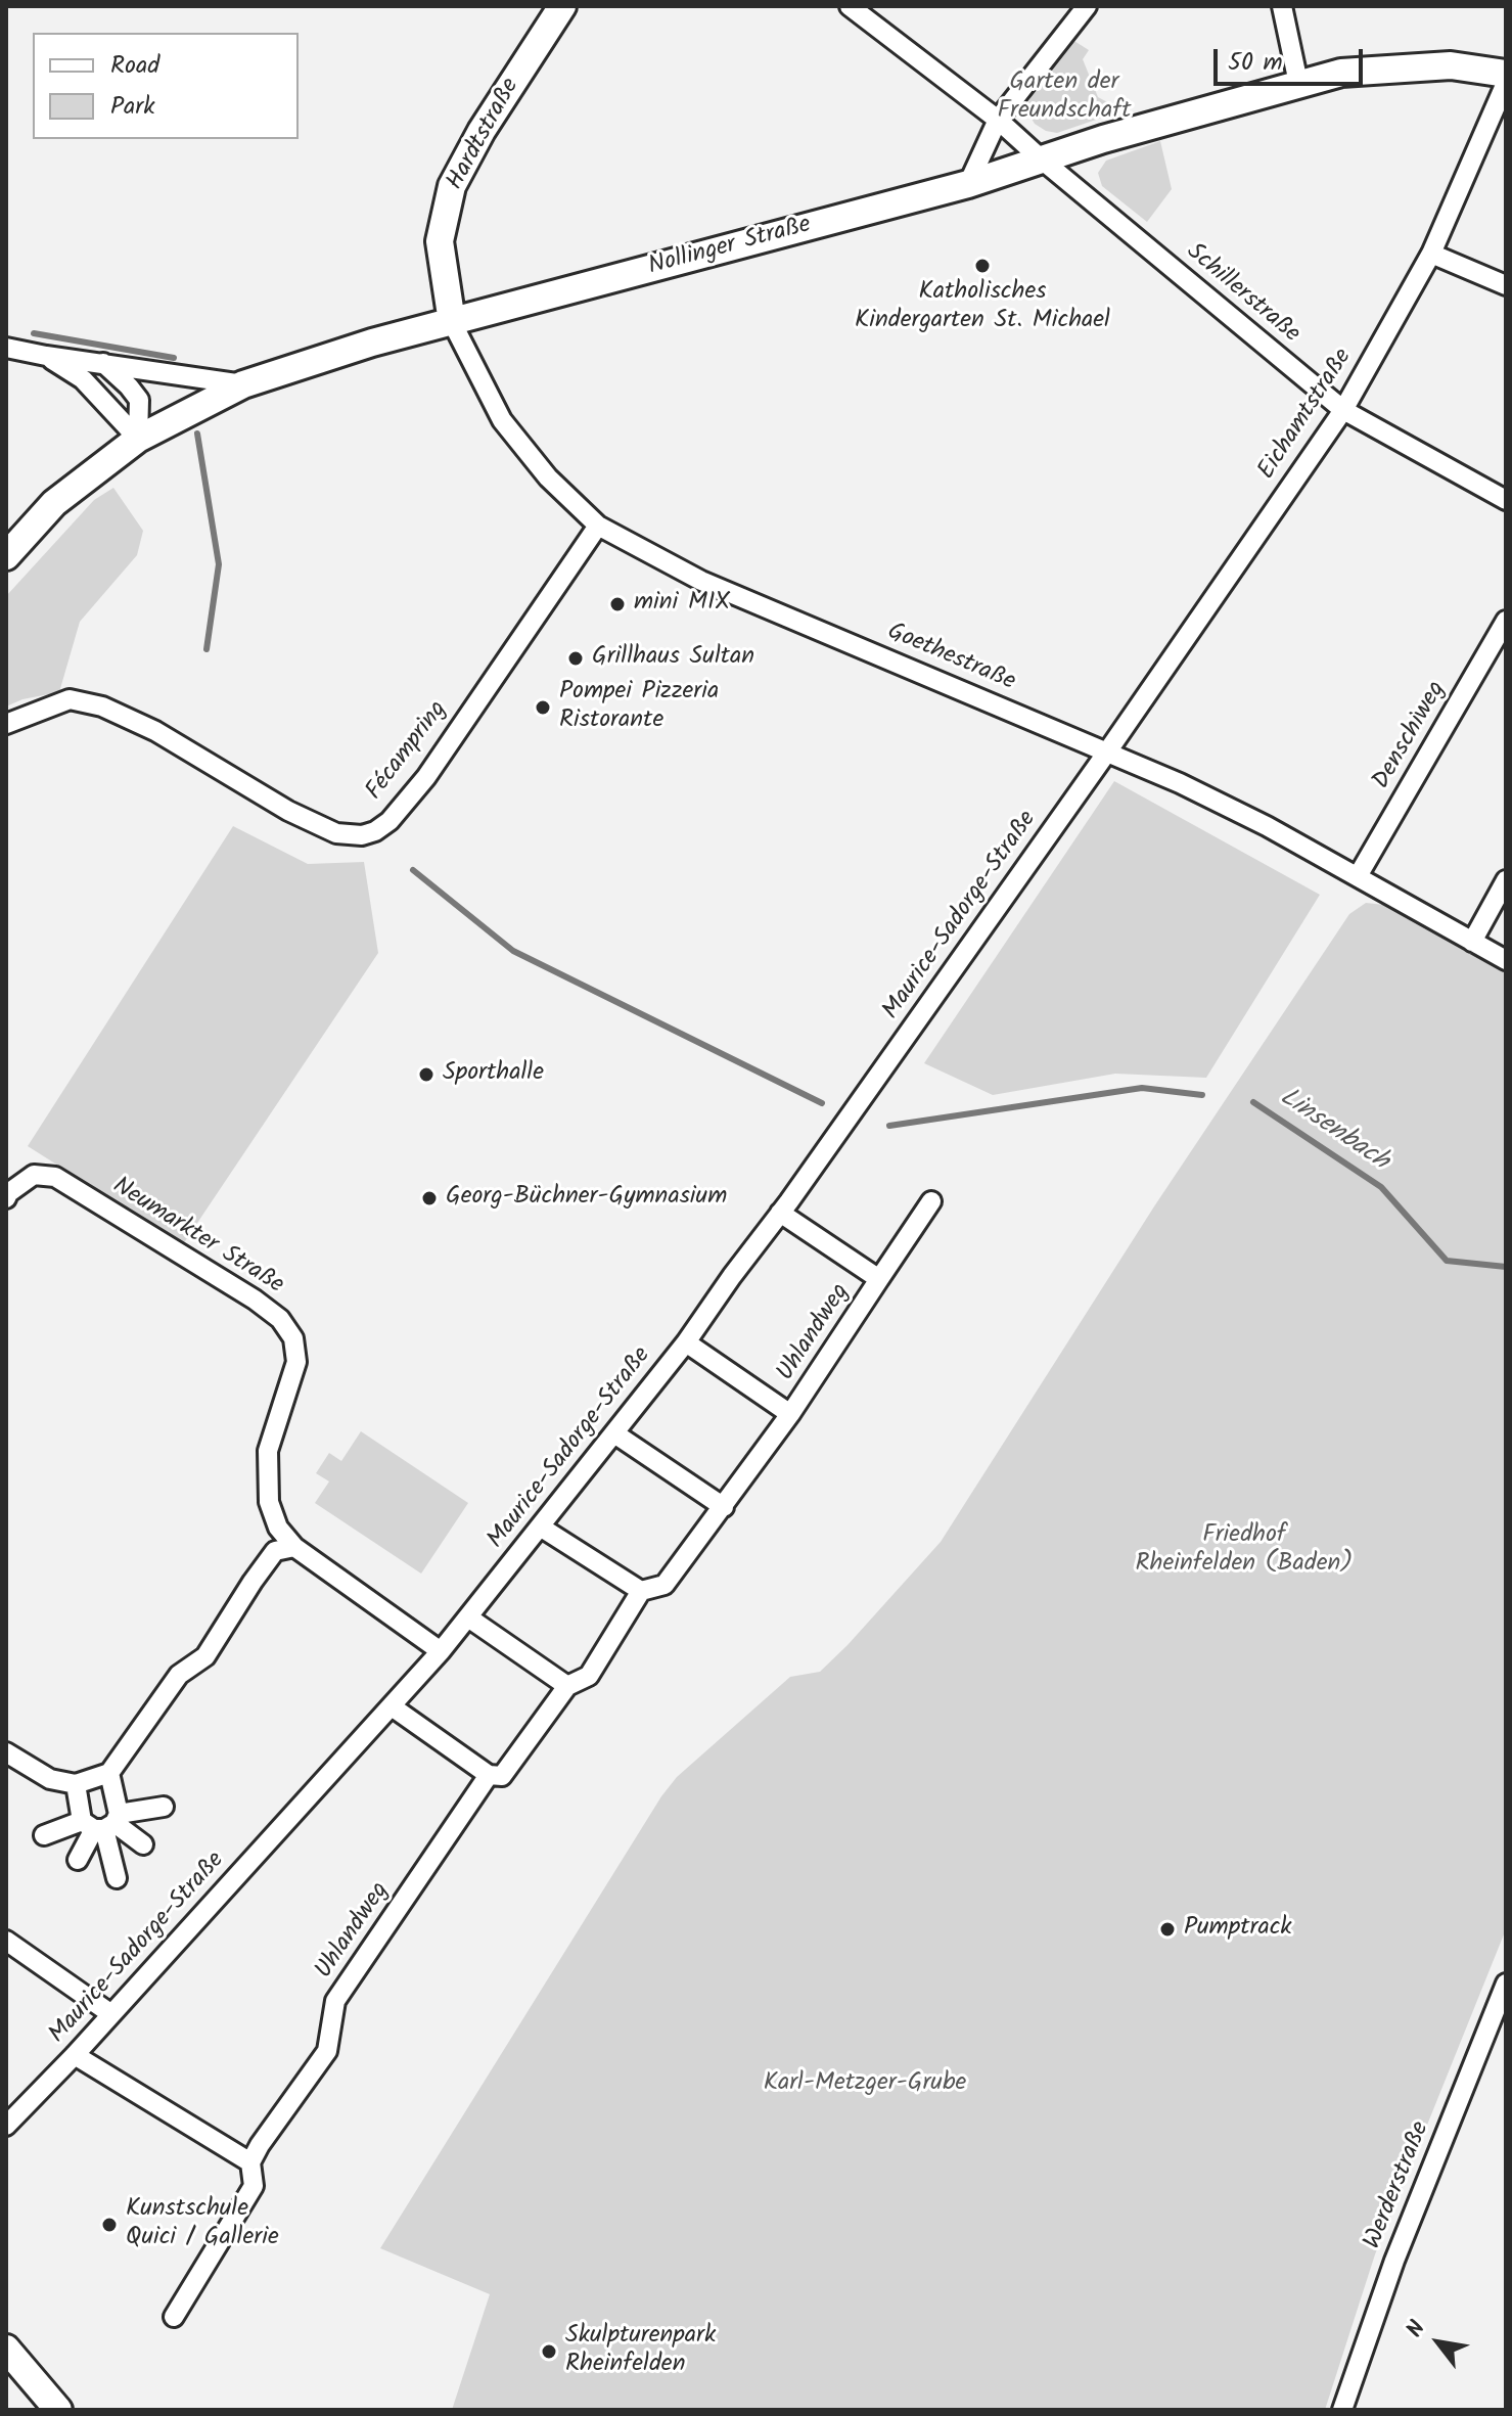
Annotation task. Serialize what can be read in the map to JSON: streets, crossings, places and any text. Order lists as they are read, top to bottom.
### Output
{
  "streets": {
    "main road": ["Hardtstraße", "Nollinger Straße"],
    "street": [
      "Schillerstraße",
      "Eichamtstraße",
      "Goethestraße",
      "Denschiweg",
      "Fécampring",
      "Maurice-Sadorge-Straße",
      "Neumarkter Straße",
      "Uhlandweg",
      "Werderstraße"
    ]
  },
  "crossings": [
    ["Hardtstraße", "Nollinger Straße"],
    ["Hardtstraße", "Goethestraße"],
    ["Nollinger Straße", "Schillerstraße"],
    ["Nollinger Straße", "Goethestraße"],
    ["Schillerstraße", "Eichamtstraße"],
    ["Eichamtstraße", "Goethestraße"],
    ["Eichamtstraße", "Maurice-Sadorge-Straße"],
    ["Goethestraße", "Denschiweg"],
    ["Goethestraße", "Fécampring"],
    ["Goethestraße", "Maurice-Sadorge-Straße"],
    ["Maurice-Sadorge-Straße", "Neumarkter Straße"],
    ["Maurice-Sadorge-Straße", "Uhlandweg"]
  ],
  "water": ["Linsenbach"],
  "parks": ["Garten der Freundschaft", "Friedhof Rheinfelden (Baden)", "Karl-Metzger-Grube"],
  "places": [
    "Katholisches Kindergarten St. Michael",
    "mini MIX",
    "Grillhaus Sultan",
    "Pompei Pizzeria Ristorante",
    "Sporthalle",
    "Georg-Büchner-Gymnasium",
    "Pumptrack",
    "Kunstschule Quici / Gallerie",
    "Skulpturenpark Rheinfelden"
  ],
  "legend": ["Road", "Park"],
  "scale_bar": "50 m",
  "north": "top left"
}
